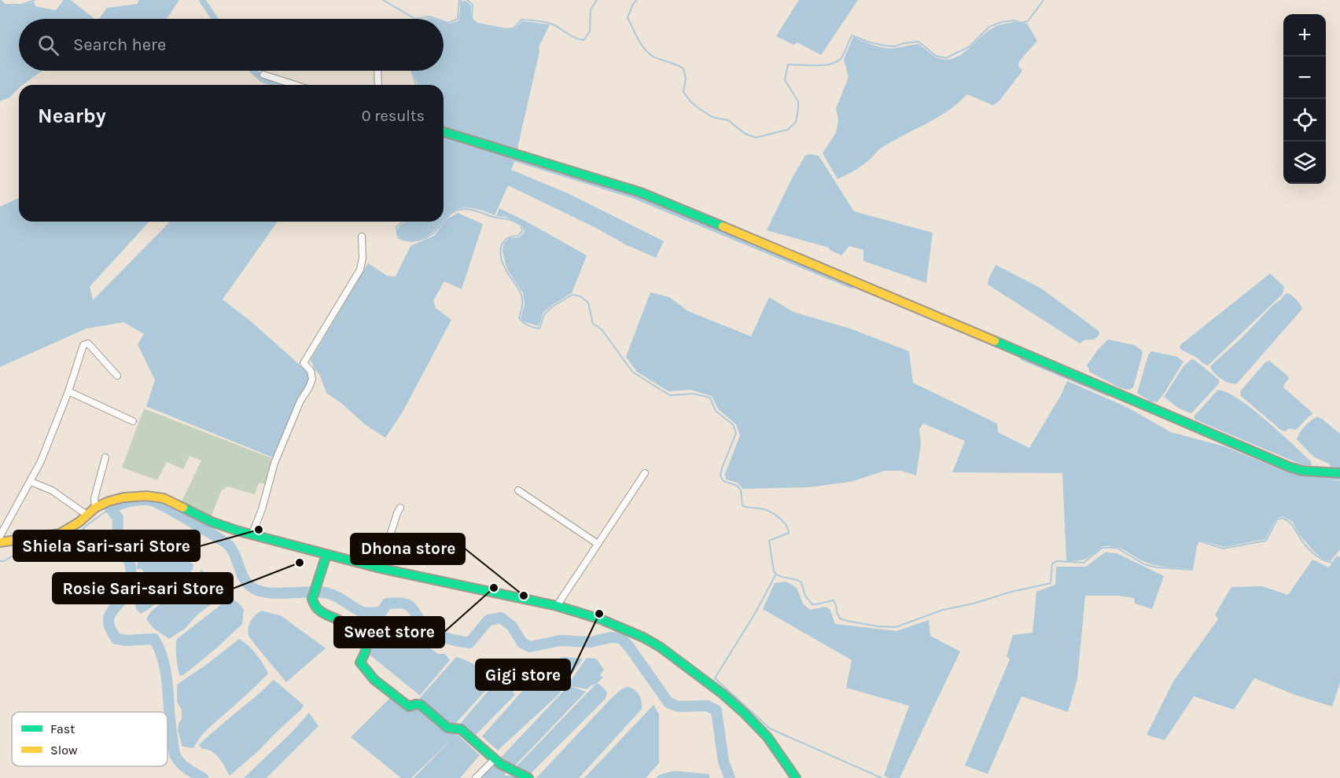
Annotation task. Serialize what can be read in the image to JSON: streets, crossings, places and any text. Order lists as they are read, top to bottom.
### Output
{
  "places": [
    "Shiela Sari-sari Store",
    "Rosie Sari-sari Store",
    "Sweet store",
    "Dhona store",
    "Gigi store"
  ],
  "legend": ["Fast", "Slow"],
  "page": {
    "map_buttons": ["+", "−"],
    "search": "Search here",
    "heading": ["Nearby", "0 results"]
  }
}
